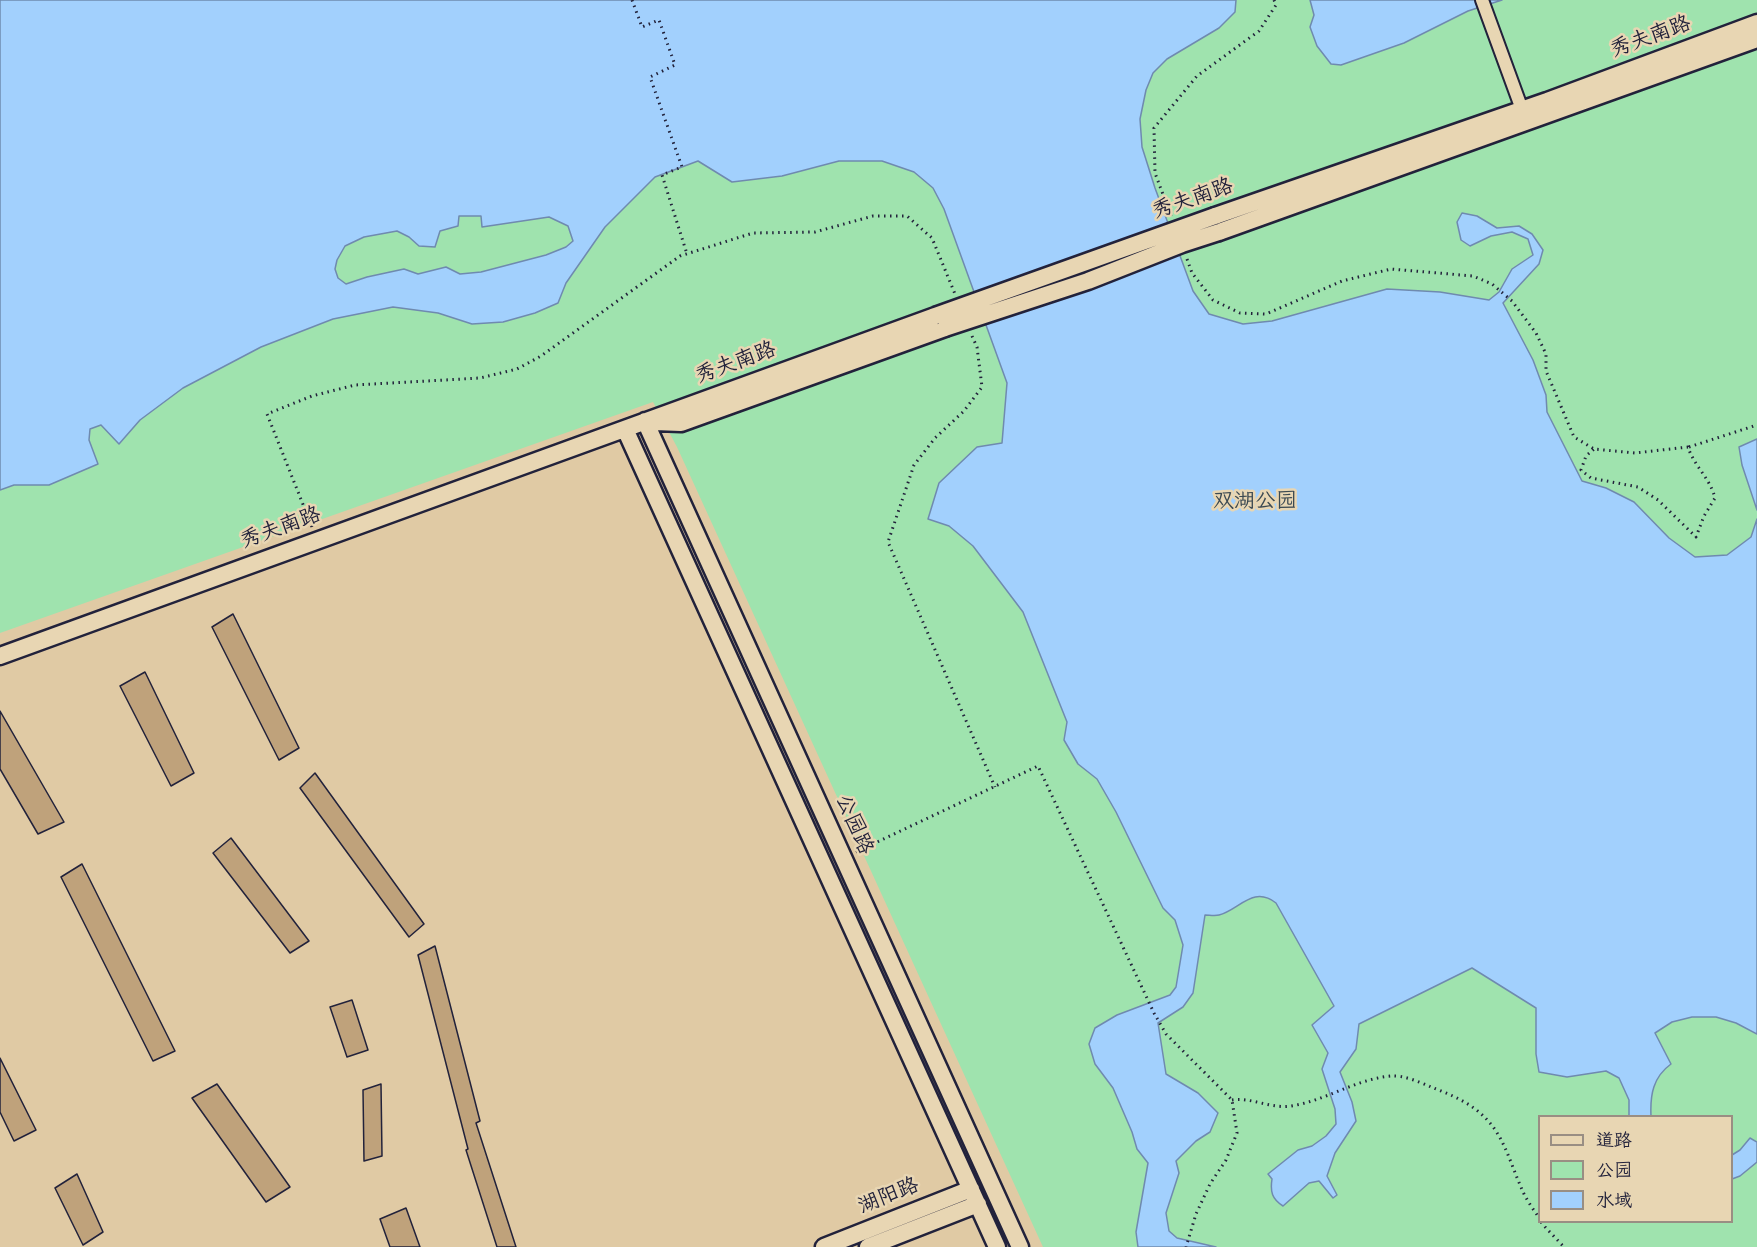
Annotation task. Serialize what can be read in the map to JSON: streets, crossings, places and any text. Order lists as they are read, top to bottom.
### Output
{
  "streets": {
    "street": ["秀夫南路", "公园路", "湖阳路"]
  },
  "crossings": [
    ["秀夫南路", "公园路"],
    ["公园路", "湖阳路"]
  ],
  "parks": ["双湖公园"],
  "legend": ["道路", "公园", "水域"]
}
